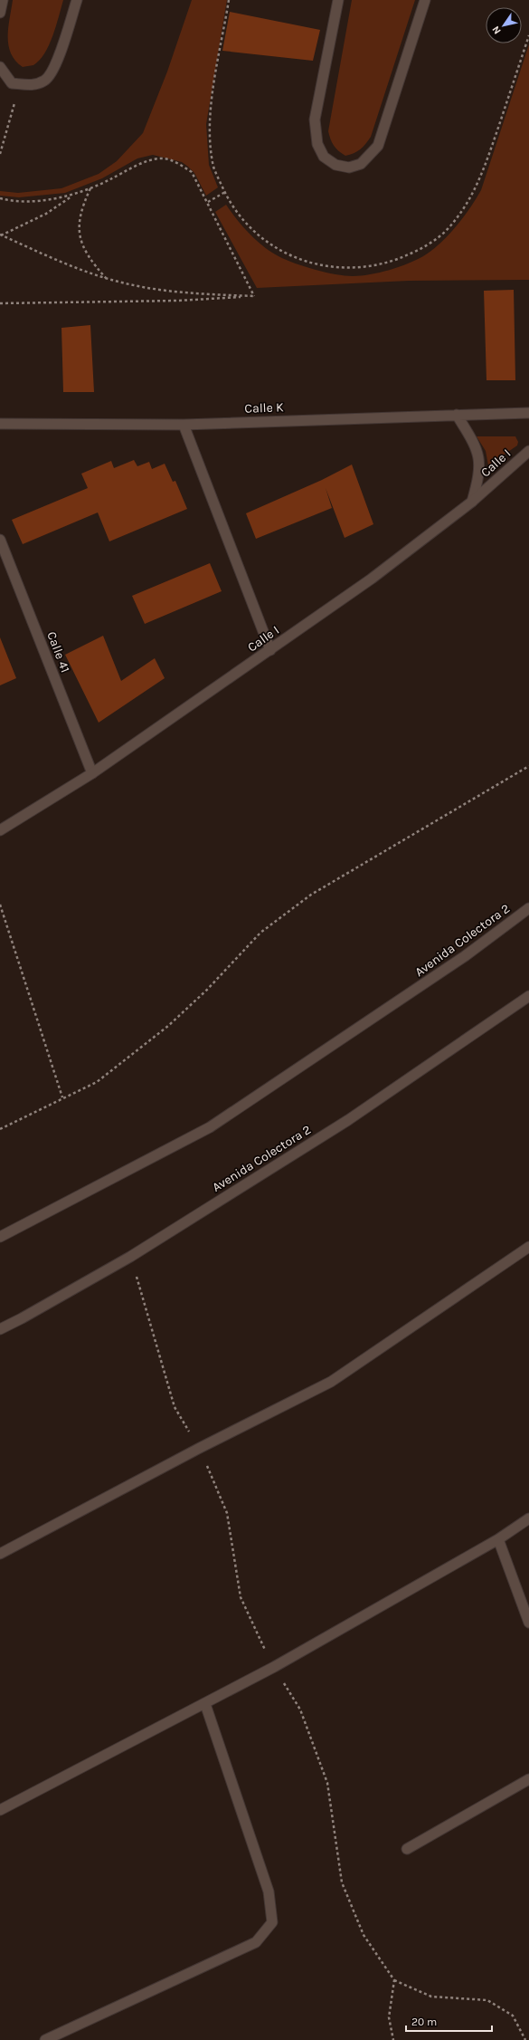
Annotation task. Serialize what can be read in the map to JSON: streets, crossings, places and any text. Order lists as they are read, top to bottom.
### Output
{
  "streets": {
    "street": [
      "Calle K",
      "Calle I",
      "Calle 41",
      "Avenida Colectora 2"
    ]
  },
  "crossings": [
    ["Calle I", "Calle 41"]
  ],
  "scale_bar": "20 m",
  "north": "bottom left"
}
